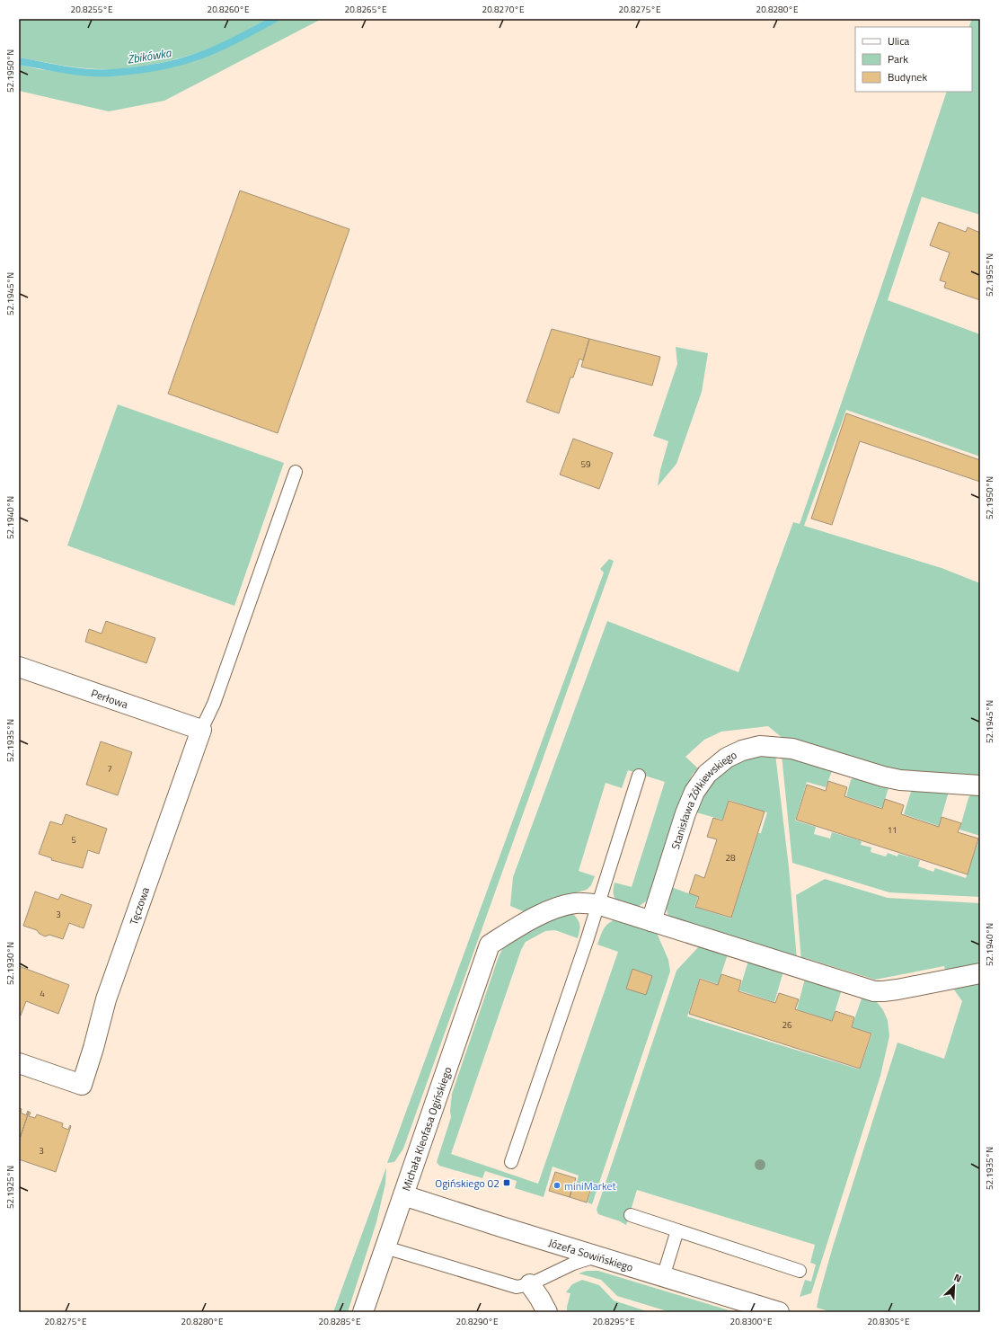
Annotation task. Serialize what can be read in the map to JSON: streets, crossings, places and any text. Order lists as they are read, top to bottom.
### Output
{
  "streets": {
    "street": [
      "Perłowa",
      "Stanisława Żółkiewskiego",
      "Tęczowa",
      "Michała Kleofasa Ogińskiego",
      "Józefa Sowińskiego"
    ]
  },
  "crossings": [
    ["Perłowa", "Tęczowa"],
    ["Michała Kleofasa Ogińskiego", "Józefa Sowińskiego"]
  ],
  "water": ["Żbikówka"],
  "places": {
    "transit": ["Ogińskiego 02"],
    "other": ["miniMarket"]
  },
  "house_numbers": [
    "59",
    "7",
    "11",
    "5",
    "28",
    "3",
    "4",
    "26",
    "3"
  ],
  "legend": ["Ulica", "Park", "Budynek"],
  "north": "top right",
  "coordinates": [
    "20.8255°E",
    "20.8260°E",
    "20.8265°E",
    "20.8270°E",
    "20.8275°E",
    "20.8280°E",
    "52.1950°N",
    "52.1955°N",
    "52.1945°N",
    "52.1940°N",
    "52.1935°N",
    "52.1930°N",
    "52.1925°N",
    "20.8285°E",
    "20.8290°E",
    "20.8295°E",
    "20.8300°E",
    "20.8305°E"
  ]
}
